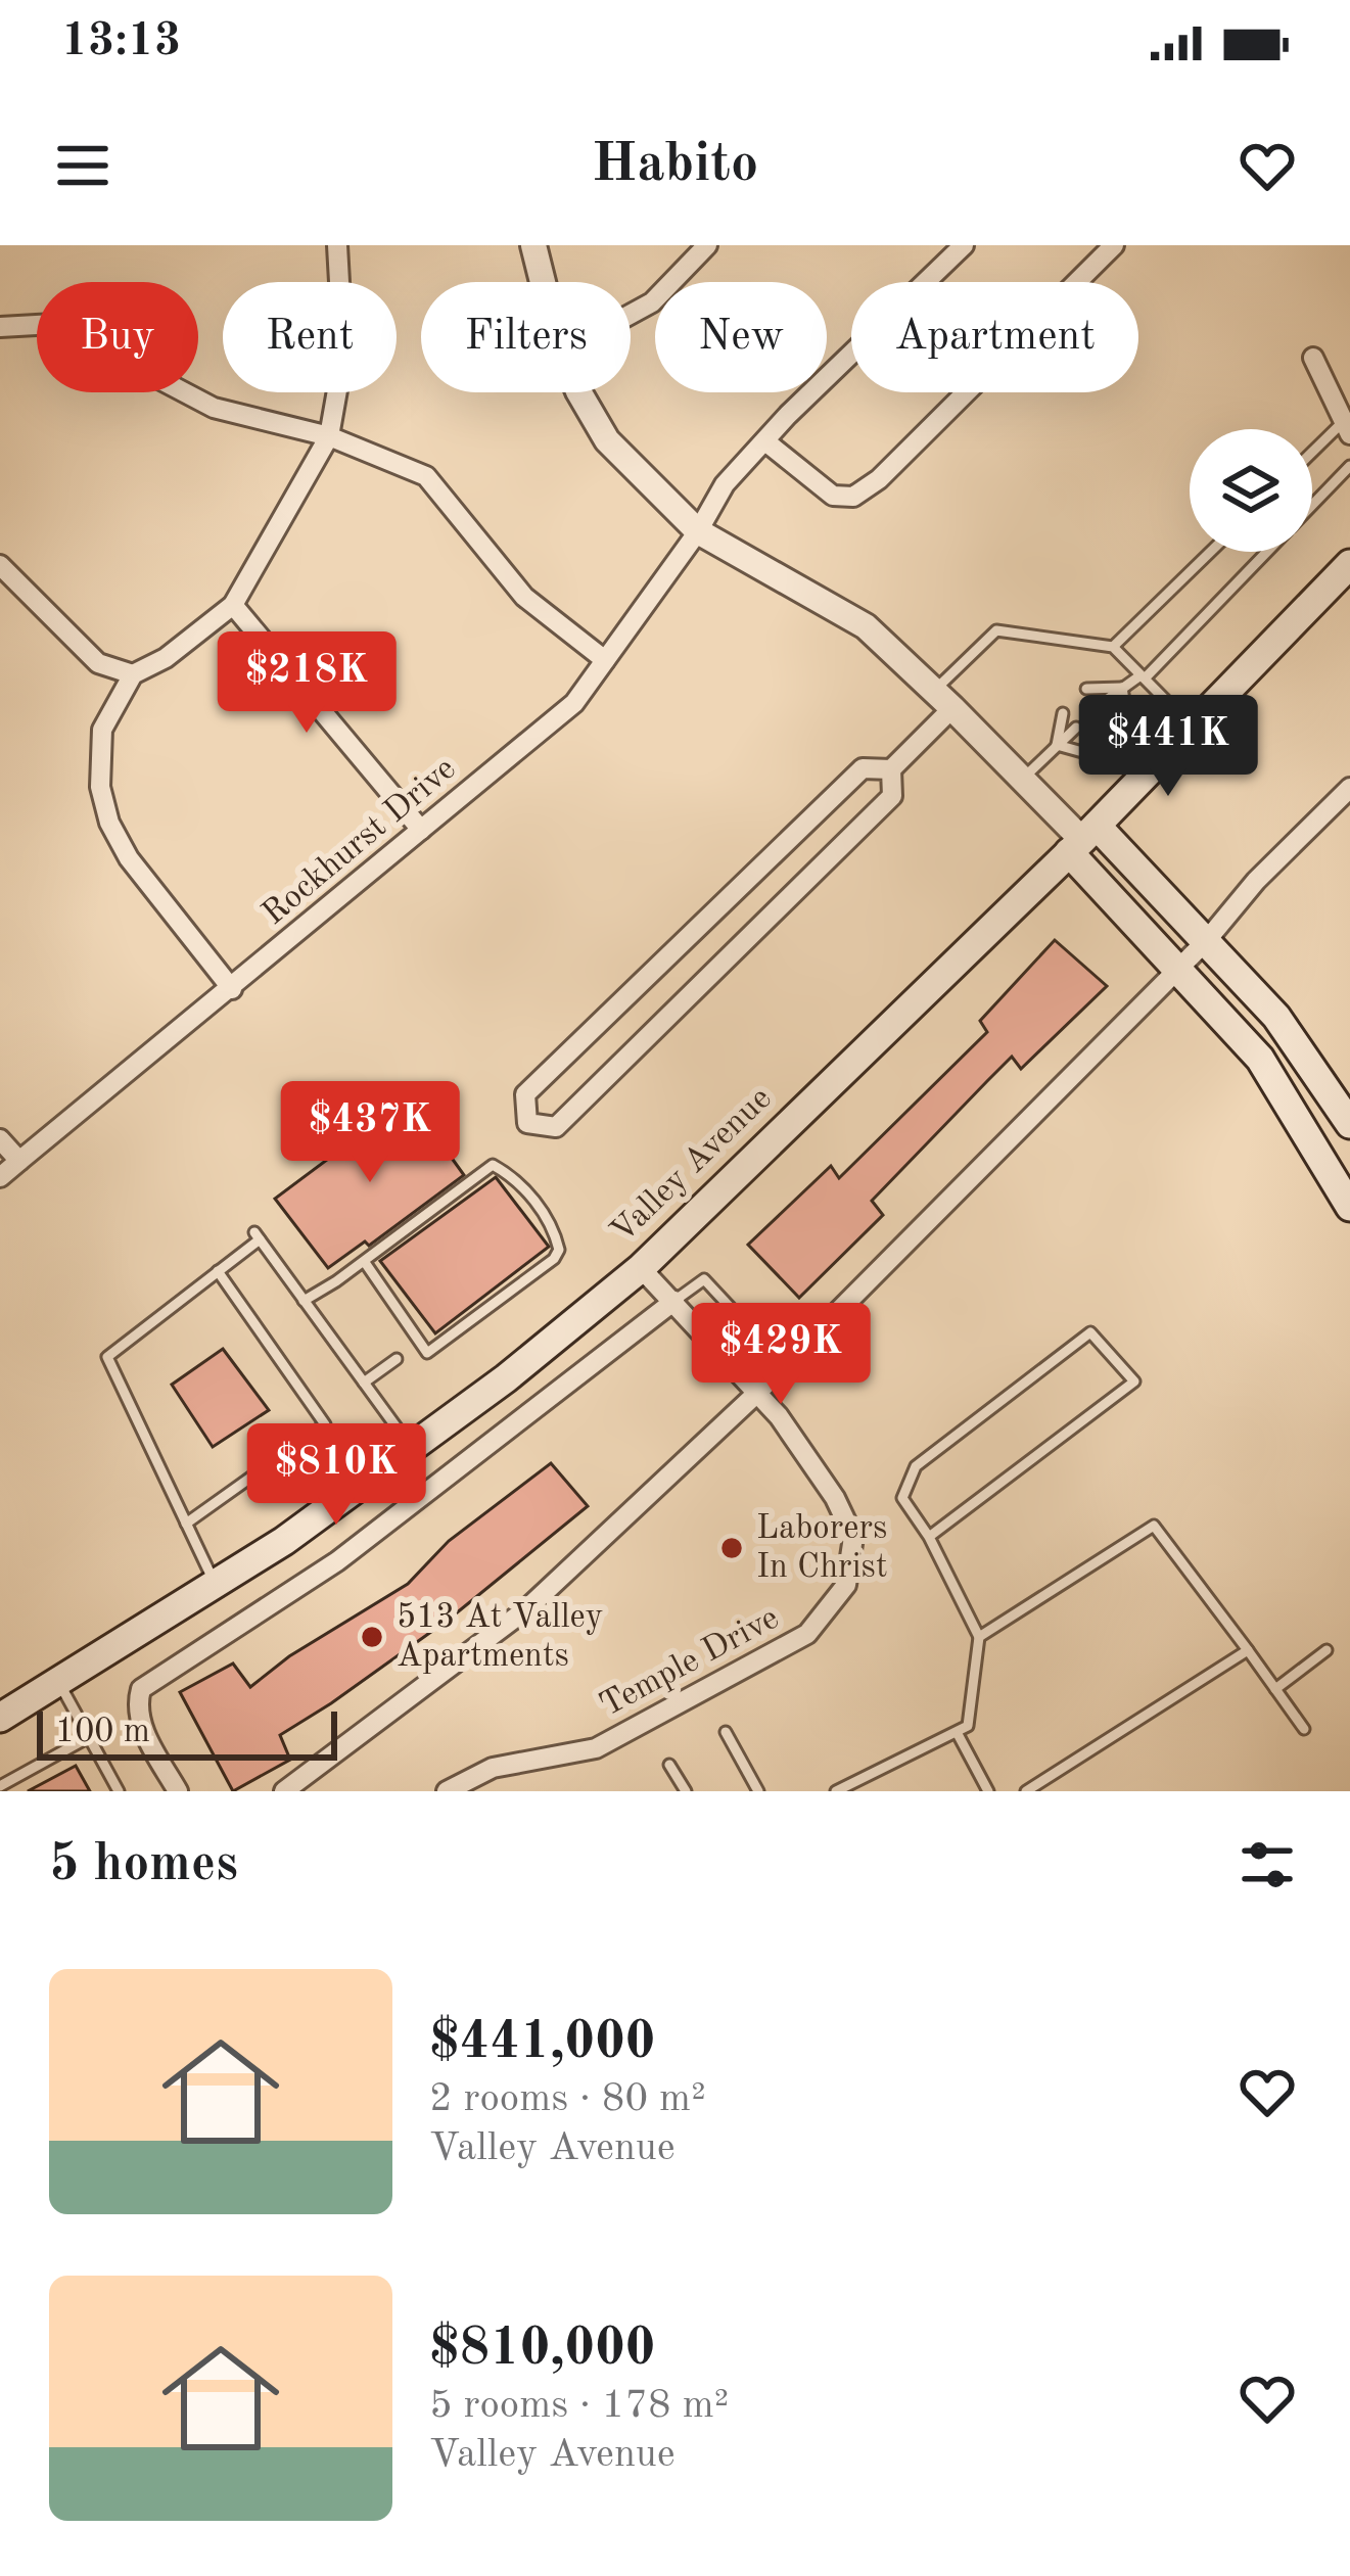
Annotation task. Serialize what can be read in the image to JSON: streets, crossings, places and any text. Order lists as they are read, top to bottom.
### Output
{
  "streets": {
    "main road": ["Valley Avenue"],
    "street": ["Rockhurst Drive", "Temple Drive"]
  },
  "crossings": [
    ["Valley Avenue", "Temple Drive"]
  ],
  "places": ["Laborers In Christ", "513 At Valley Apartments"],
  "scale_bar": "100 m",
  "page": {
    "status": "13:13",
    "header": "Habito",
    "chip": [
      "Buy",
      "Rent",
      "Filters",
      "New",
      "Apartment"
    ],
    "price": [
      "$218K",
      "$441K",
      "$437K",
      "$429K",
      "$810K"
    ],
    "scale": "100 m",
    "heading": "5 homes",
    "list": [
      {
        "name": "$441,000",
        "note": "2 rooms · 80 m² · Valley Avenue"
      },
      {
        "name": "$810,000",
        "note": "5 rooms · 178 m² · Valley Avenue"
      }
    ]
  }
}
